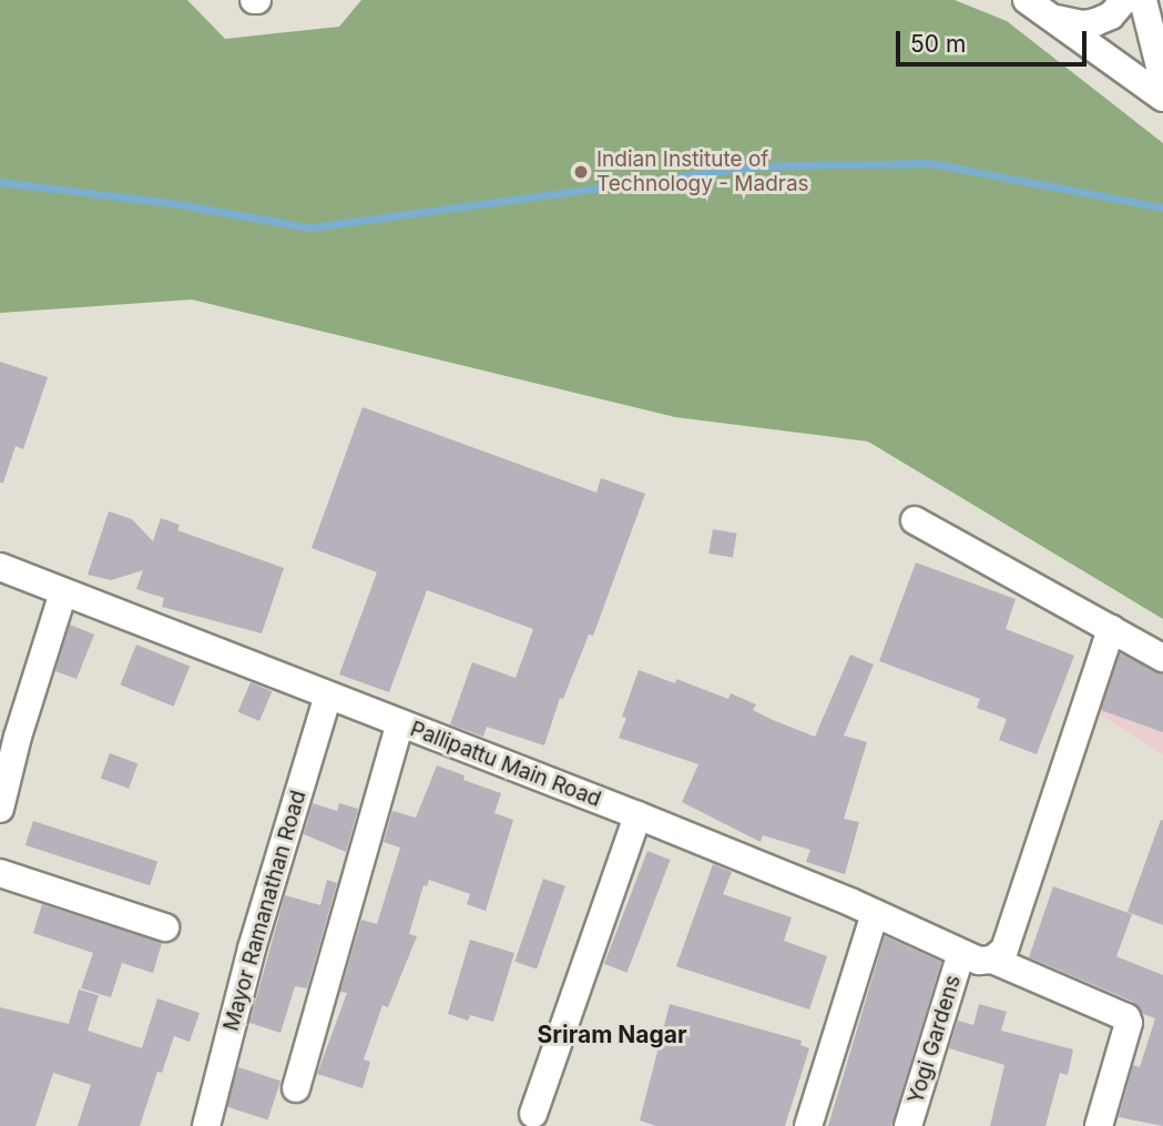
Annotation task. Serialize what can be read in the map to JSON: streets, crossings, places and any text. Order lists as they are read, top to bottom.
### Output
{
  "streets": {
    "street": ["Pallipattu Main Road", "Mayor Ramanathan Road", "Yogi Gardens"]
  },
  "crossings": [
    ["Pallipattu Main Road", "Mayor Ramanathan Road"],
    ["Pallipattu Main Road", "Yogi Gardens"]
  ],
  "districts": ["Sriram Nagar"],
  "places": ["Indian Institute of Technology - Madras"],
  "scale_bar": "50 m"
}
